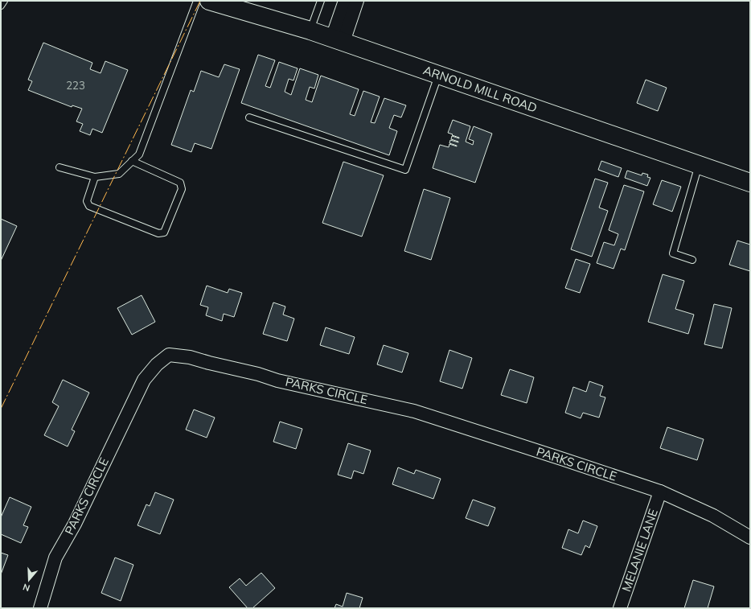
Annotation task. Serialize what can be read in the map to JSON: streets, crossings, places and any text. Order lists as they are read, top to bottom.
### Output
{
  "streets": {
    "main road": ["ARNOLD MILL ROAD"],
    "street": ["PARKS CIRCLE", "MELANIE LANE"]
  },
  "crossings": [
    ["PARKS CIRCLE", "MELANIE LANE"]
  ],
  "house_numbers": ["223"],
  "north": "bottom"
}
